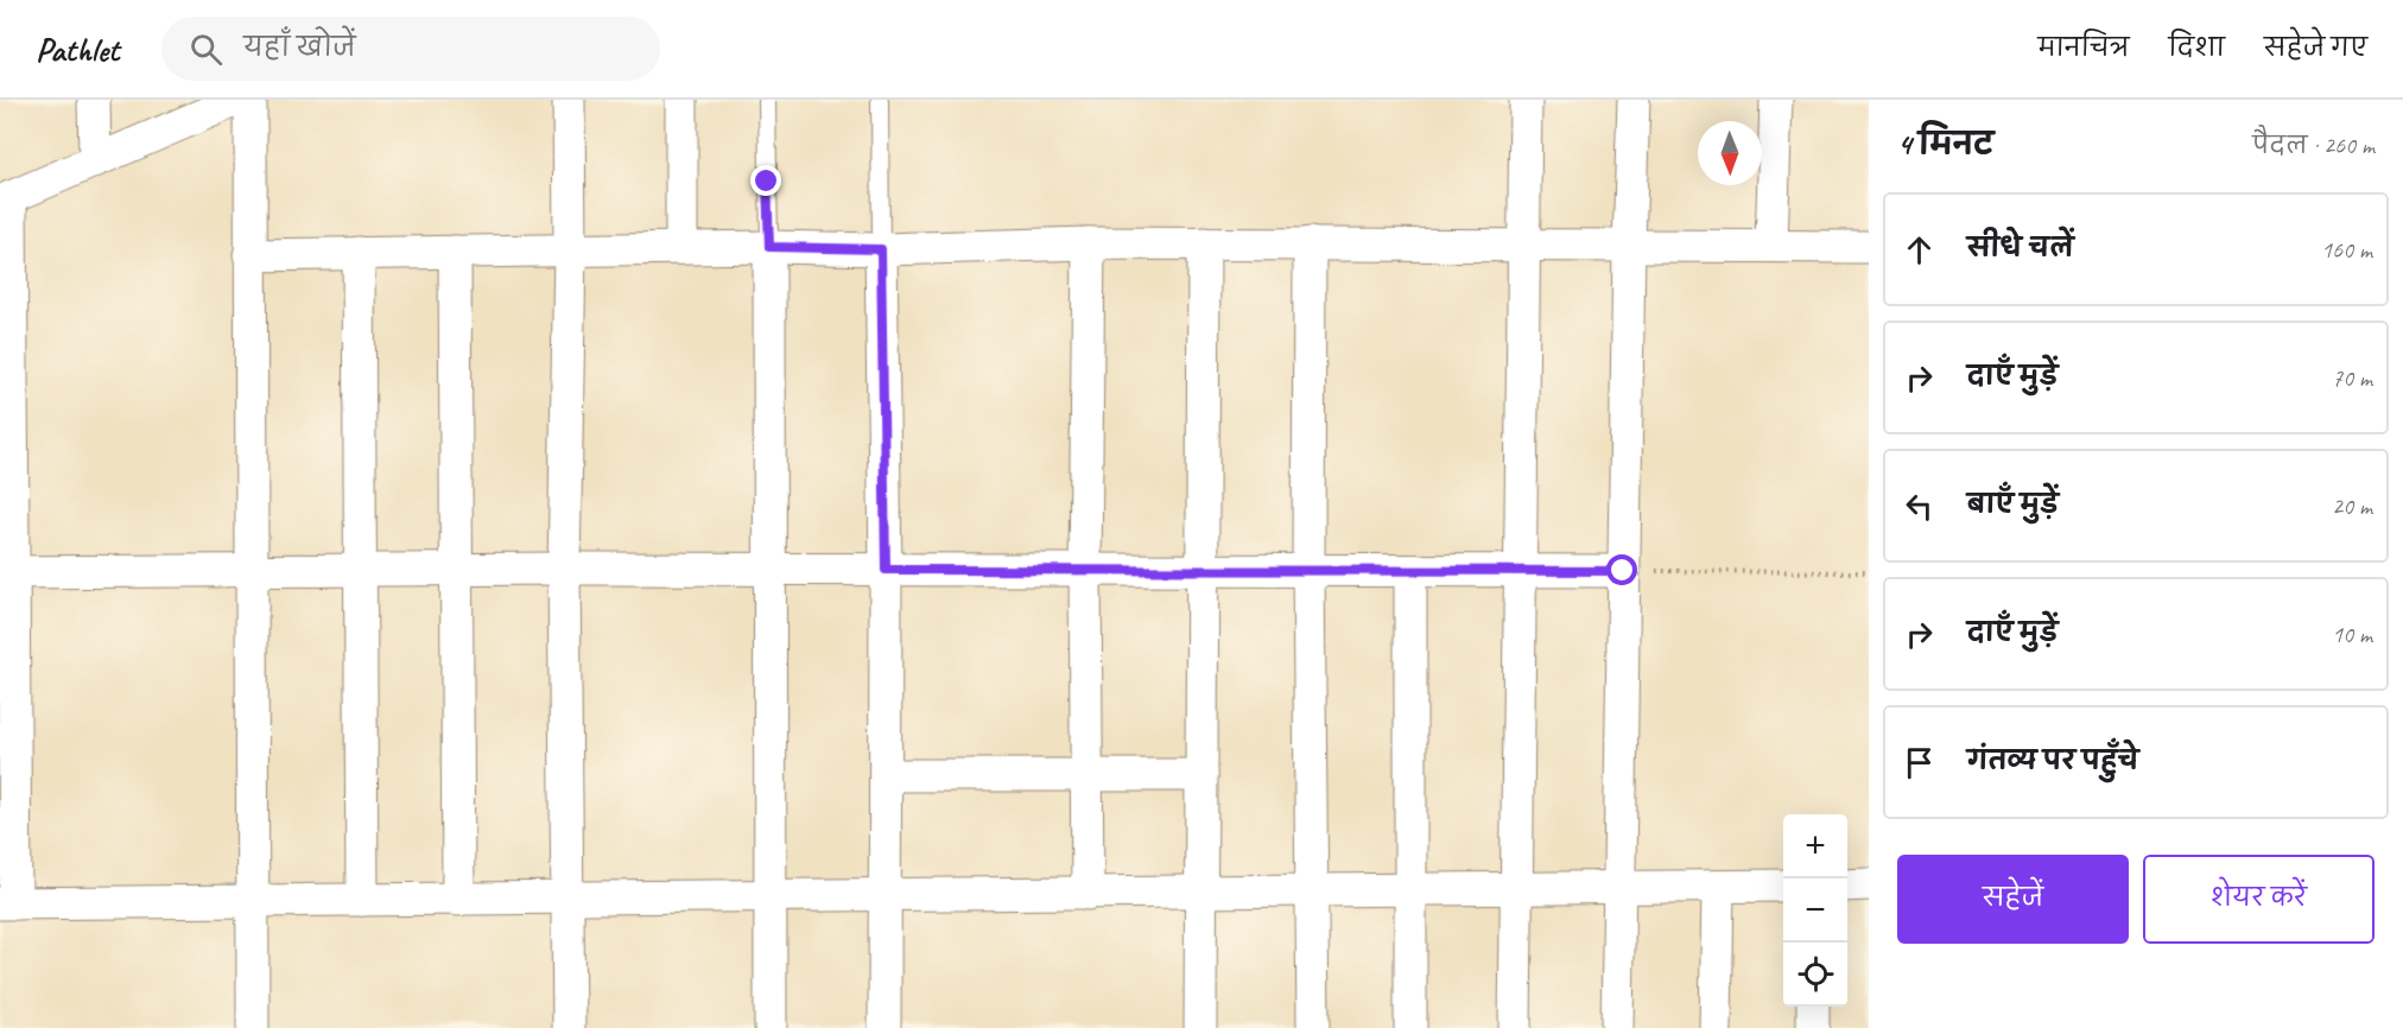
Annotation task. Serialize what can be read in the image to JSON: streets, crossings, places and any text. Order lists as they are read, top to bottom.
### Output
{
  "north": "bottom",
  "page": {
    "header": "Pathlet",
    "search": "यहाँ खोजें",
    "nav": ["मानचित्र", "दिशा", "सहेजे गए"],
    "heading": ["4 मिनट", "पैदल · 260 m"],
    "list": [
      ["सीधे चलें", "160 m"],
      ["दाएँ मुड़ें", "70 m"],
      ["बाएँ मुड़ें", "20 m"],
      ["दाएँ मुड़ें", "10 m"],
      "गंतव्य पर पहुँचे"
    ],
    "map_buttons": ["+", "−"],
    "buttons": ["सहेजें", "शेयर करें"]
  }
}
